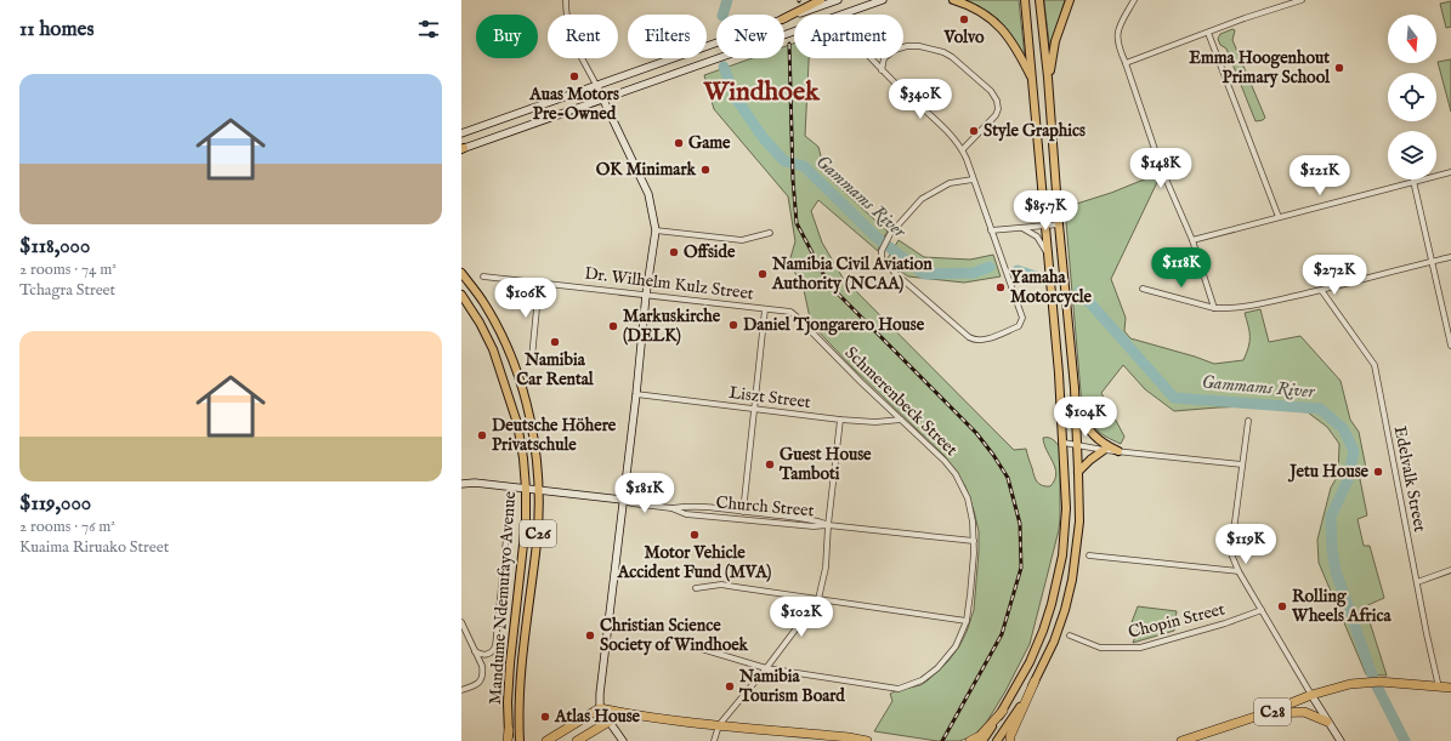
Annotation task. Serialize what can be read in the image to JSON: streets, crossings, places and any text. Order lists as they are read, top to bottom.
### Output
{
  "streets": {
    "highway": ["C28"],
    "main road": ["C26", "Mandume Ndemufayo Avenue"],
    "street": [
      "Dr. Wilhelm Kulz Street",
      "Liszt Street",
      "Schmerenbeck Street",
      "Edelvalk Street",
      "Church Street",
      "Chopin Street"
    ]
  },
  "crossings": [
    ["Dr. Wilhelm Kulz Street", "Schmerenbeck Street"],
    ["Liszt Street", "Schmerenbeck Street"],
    ["Schmerenbeck Street", "Church Street"],
    ["Edelvalk Street", "C28"],
    ["Church Street", "Mandume Ndemufayo Avenue"]
  ],
  "districts": ["Windhoek"],
  "water": ["Gammams River"],
  "places": [
    "Volvo",
    "Emma Hoogenhout Primary School",
    "Auas Motors Pre-Owned",
    "Style Graphics",
    "Game",
    "OK Minimark",
    "Offside",
    "Namibia Civil Aviation Authority (NCAA)",
    "Yamaha Motorcycle",
    "Daniel Tjongarero House",
    "Markuskirche (DELK)",
    "Namibia Car Rental",
    "Deutsche Höhere Privatschule",
    "Guest House Tamboti",
    "Jetu House",
    "Motor Vehicle Accident Fund (MVA)",
    "Rolling Wheels Africa",
    "Christian Science Society of Windhoek",
    "Namibia Tourism Board",
    "Atlas House"
  ],
  "north": "bottom",
  "page": {
    "heading": "11 homes",
    "chip": [
      "Buy",
      "Rent",
      "Filters",
      "New",
      "Apartment"
    ],
    "list": [
      {
        "name": "$118,000",
        "note": "2 rooms · 74 m² · Tchagra Street"
      },
      {
        "name": "$119,000",
        "note": "2 rooms · 76 m² · Kuaima Riruako Street"
      }
    ],
    "price": [
      "$340K",
      "$148K",
      "$121K",
      "$85.7K",
      "$118K",
      "$272K",
      "$106K",
      "$104K",
      "$181K",
      "$119K",
      "$102K"
    ]
  }
}
